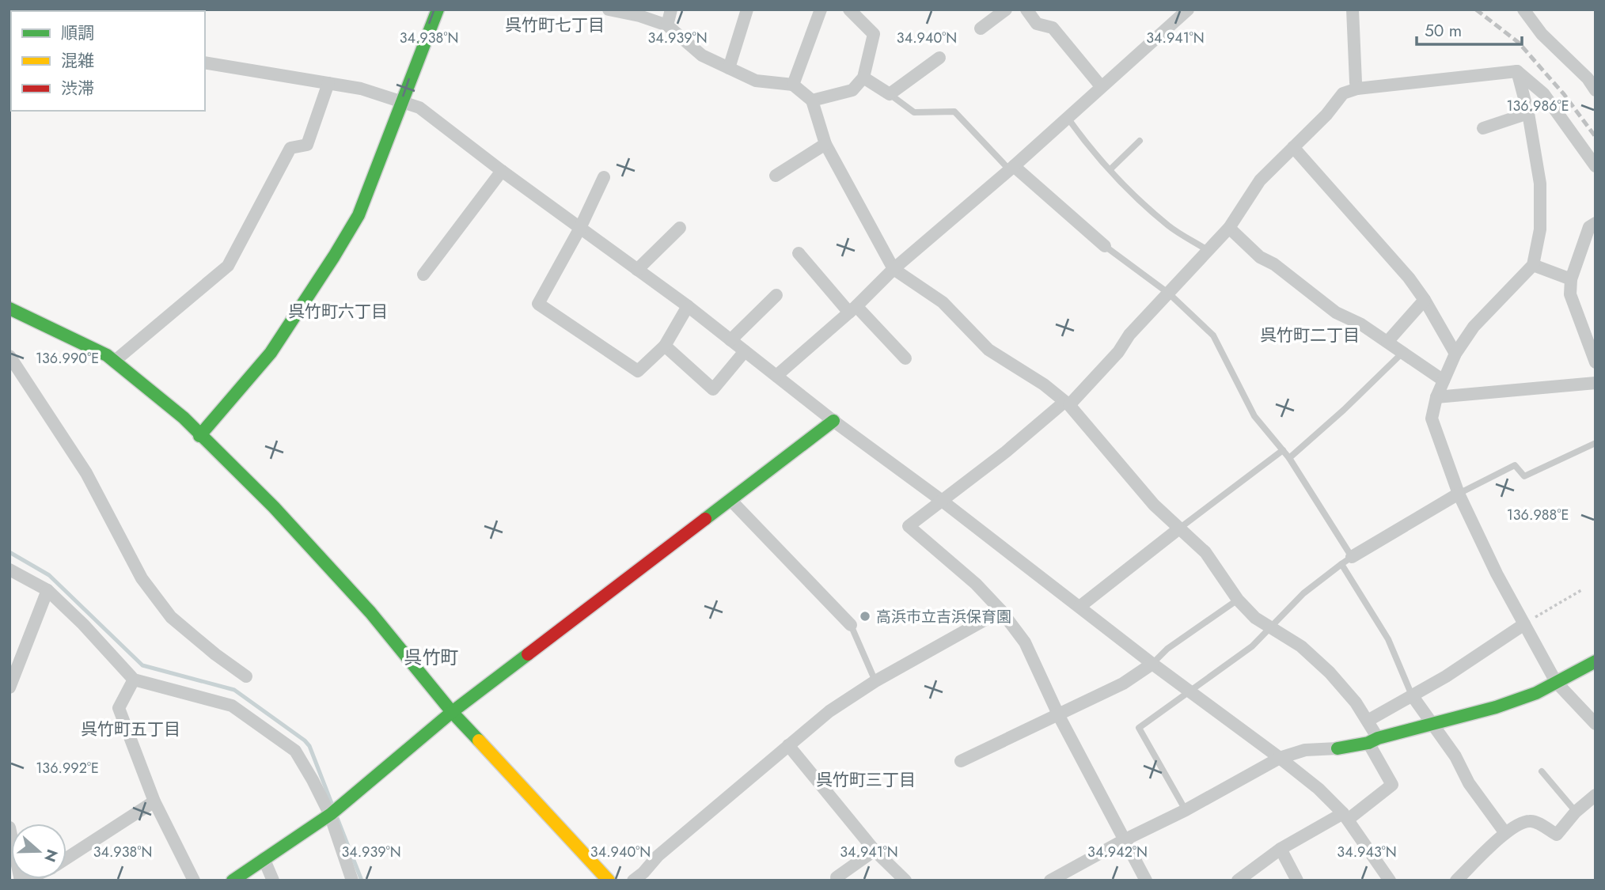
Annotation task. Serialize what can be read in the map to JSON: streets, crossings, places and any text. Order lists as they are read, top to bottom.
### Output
{
  "districts": [
    "呉竹町七丁目",
    "呉竹町六丁目",
    "呉竹町二丁目",
    "呉竹町",
    "呉竹町五丁目",
    "呉竹町三丁目"
  ],
  "places": ["高浜市立吉浜保育園"],
  "legend": ["順調", "混雑", "渋滞"],
  "scale_bar": "50 m",
  "north": "right",
  "coordinates": [
    "34.938°N",
    "34.939°N",
    "34.940°N",
    "34.941°N",
    "136.986°E",
    "136.990°E",
    "136.988°E",
    "136.992°E",
    "34.942°N",
    "34.943°N"
  ]
}
